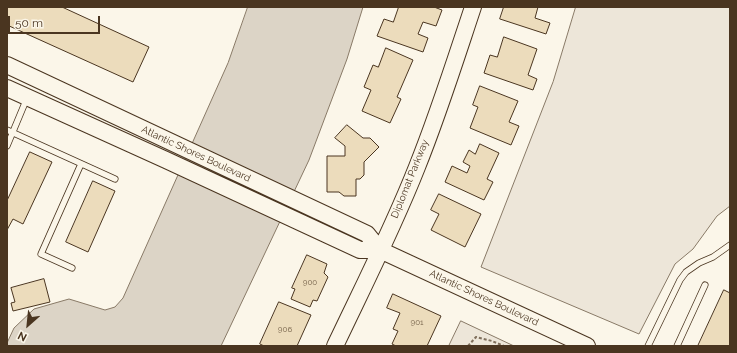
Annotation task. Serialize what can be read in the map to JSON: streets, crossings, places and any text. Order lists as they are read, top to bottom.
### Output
{
  "streets": {
    "street": ["Atlantic Shores Boulevard", "Diplomat Parkway"]
  },
  "crossings": [
    ["Atlantic Shores Boulevard", "Diplomat Parkway"]
  ],
  "house_numbers": ["900", "901", "906"],
  "scale_bar": "50 m",
  "north": "bottom left"
}
